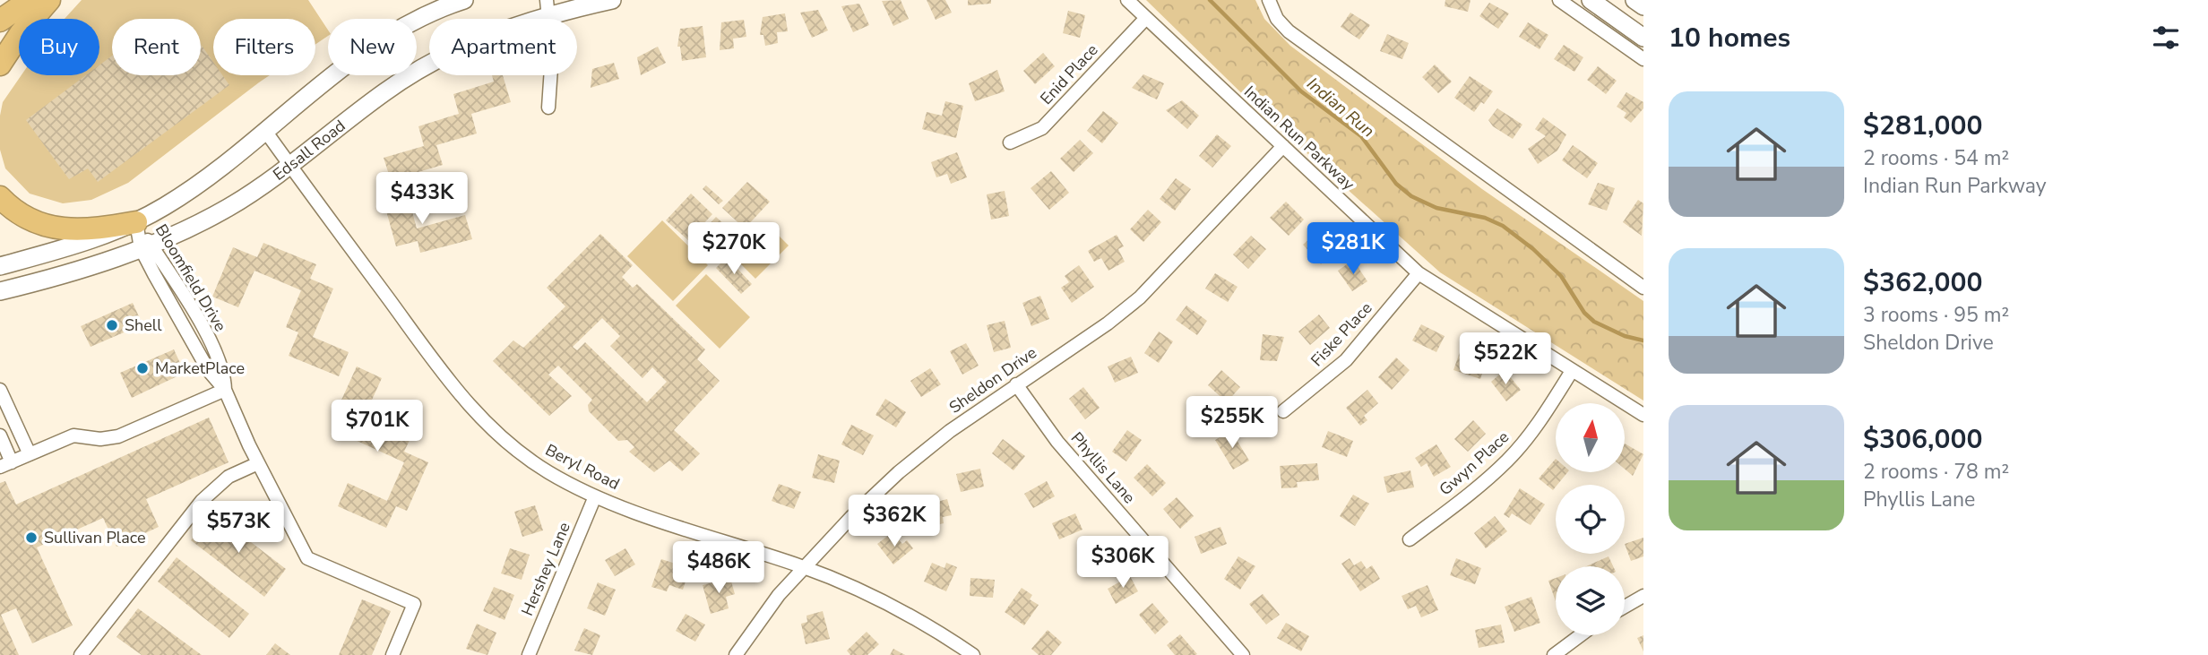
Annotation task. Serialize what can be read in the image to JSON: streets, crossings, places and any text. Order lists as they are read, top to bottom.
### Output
{
  "streets": {
    "main road": ["Edsall Road"],
    "street": [
      "Enid Place",
      "Indian Run Parkway",
      "Bloomfield Drive",
      "Fiske Place",
      "Sheldon Drive",
      "Gwyn Place",
      "Beryl Road",
      "Phyllis Lane",
      "Hershey Lane"
    ]
  },
  "crossings": [
    ["Enid Place", "Indian Run Parkway"],
    ["Indian Run Parkway", "Fiske Place"],
    ["Indian Run Parkway", "Sheldon Drive"],
    ["Indian Run Parkway", "Gwyn Place"],
    ["Edsall Road", "Bloomfield Drive"],
    ["Edsall Road", "Beryl Road"],
    ["Sheldon Drive", "Beryl Road"],
    ["Sheldon Drive", "Phyllis Lane"],
    ["Beryl Road", "Hershey Lane"]
  ],
  "water": ["Indian Run"],
  "places": ["Shell", "MarketPlace", "Sullivan Place"],
  "north": "top",
  "page": {
    "heading": "10 homes",
    "chip": [
      "Buy",
      "Rent",
      "Filters",
      "New",
      "Apartment"
    ],
    "list": [
      {
        "name": "$281,000",
        "note": "2 rooms · 54 m² · Indian Run Parkway"
      },
      {
        "name": "$362,000",
        "note": "3 rooms · 95 m² · Sheldon Drive"
      },
      {
        "name": "$306,000",
        "note": "2 rooms · 78 m² · Phyllis Lane"
      }
    ],
    "price": [
      "$433K",
      "$270K",
      "$281K",
      "$522K",
      "$255K",
      "$701K",
      "$362K",
      "$573K",
      "$306K",
      "$486K"
    ]
  }
}
